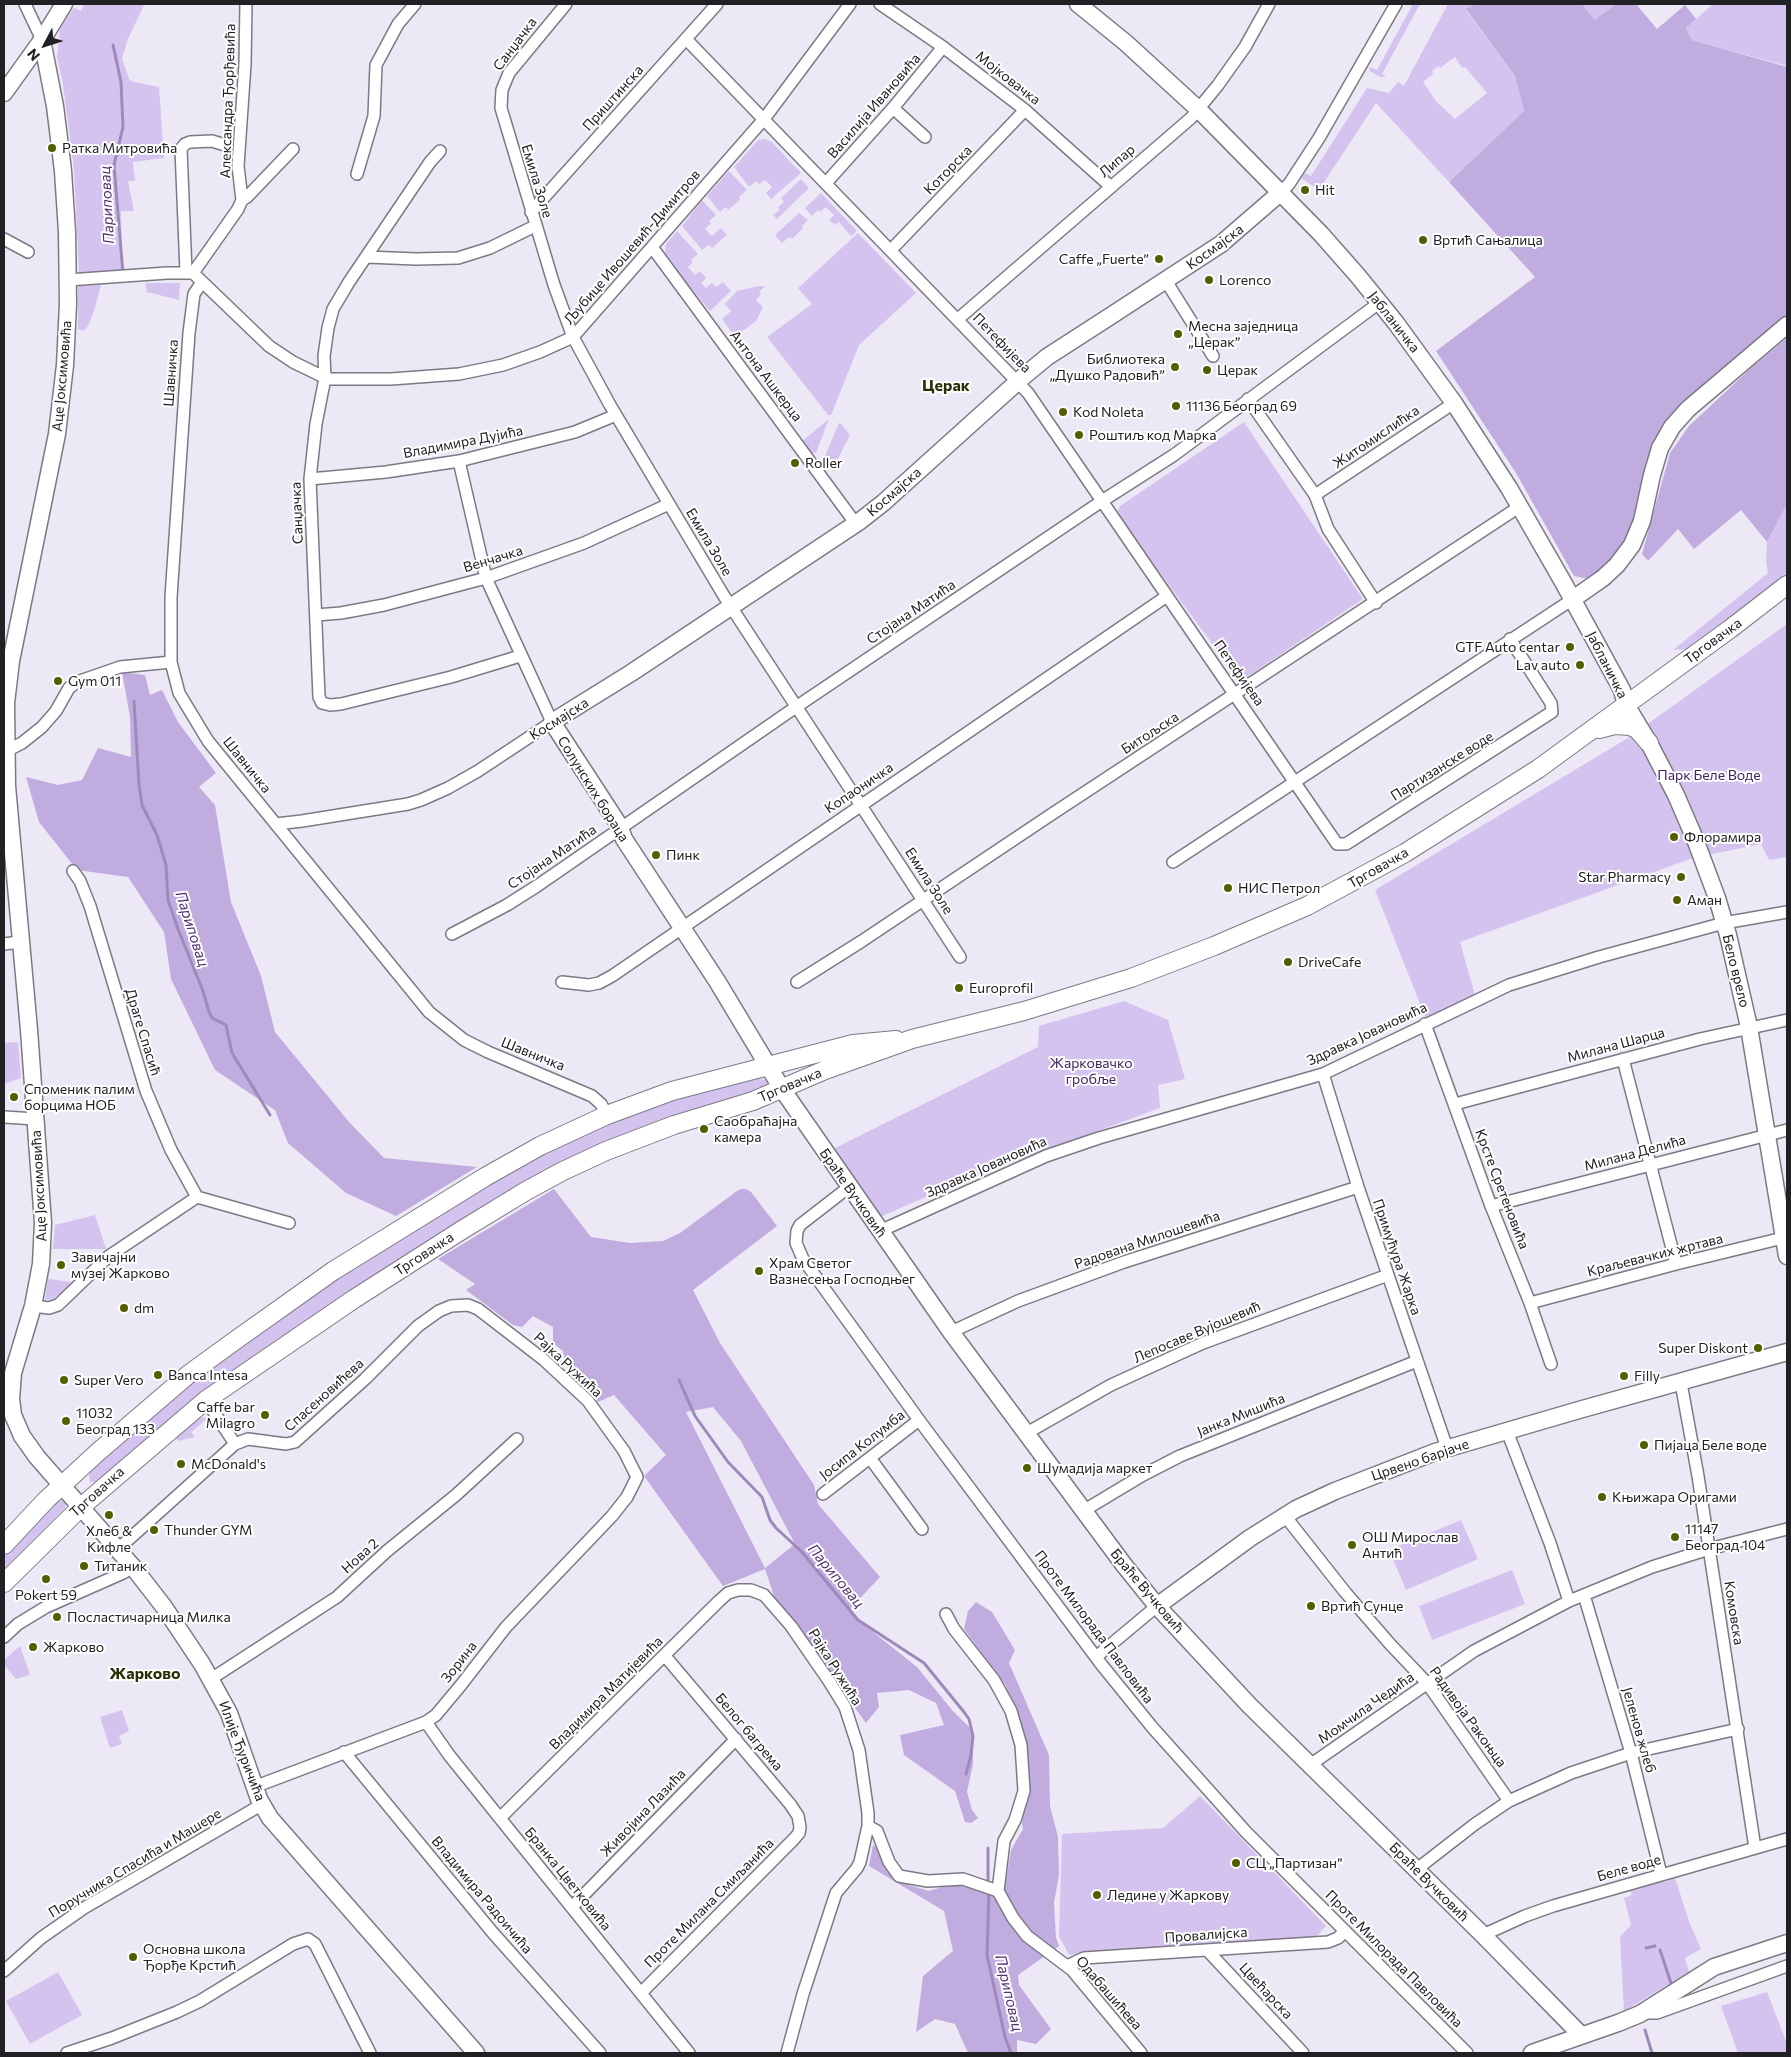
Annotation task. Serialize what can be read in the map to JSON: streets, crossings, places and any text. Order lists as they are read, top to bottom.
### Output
{
  "streets": {
    "main road": ["Трговачка"],
    "street": [
      "Санџачка",
      "Мојковачка",
      "Приштинска",
      "Александра Ђорђевића",
      "Василија Ивановића",
      "Липар",
      "Которска",
      "Емила Золе",
      "Љубице Ивошевић-Димитров",
      "Космајска",
      "Јабланичка",
      "Петефијева",
      "Шавничка",
      "Аце Јоксимовића",
      "Антона Ашкерца",
      "Житомислићка",
      "Владимира Дујића",
      "Венчачка",
      "Стојана Матића",
      "Битољска",
      "Партизанске воде",
      "Копаоничка",
      "Солунских бораца",
      "Бело врело",
      "Драге Спасић",
      "Здравка Јовановића",
      "Милана Шарца",
      "Милана Делића",
      "Крсте Сретеновића",
      "Браће Вучковић",
      "Радована Милошевића",
      "Краљевачких жртава",
      "Примућура Жарка",
      "Лепосаве Вујошевић",
      "Рајка Ружића",
      "Спасеновићева",
      "Јанка Мишића",
      "Јосипа Колумба",
      "Црвено барјаче",
      "Нова 2",
      "Комовска",
      "Проте Милорада Павловића",
      "Зорина",
      "Владимира Матијевића",
      "Момчила Чедића",
      "Радивоја Ракоњца",
      "Јеленов жлеб",
      "Белог багрема",
      "Илије Ђуричића",
      "Живојина Лазића",
      "Поручника Спасића и Машере",
      "Беле воде",
      "Бранка Цветковића",
      "Владимира Радоичића",
      "Проте Милана Смиљанића",
      "Провалијска",
      "Цвећарска",
      "Одабашићева"
    ]
  },
  "crossings": [
    ["Санџачка", "Емила Золе"],
    ["Санџачка", "Љубице Ивошевић-Димитров"],
    ["Санџачка", "Владимира Дујића"],
    ["Санџачка", "Венчачка"],
    ["Санџачка", "Солунских бораца"],
    ["Мојковачка", "Василија Ивановића"],
    ["Мојковачка", "Липар"],
    ["Мојковачка", "Которска"],
    ["Приштинска", "Емила Золе"],
    ["Приштинска", "Петефијева"],
    ["Василија Ивановића", "Петефијева"],
    ["Липар", "Јабланичка"],
    ["Липар", "Петефијева"],
    ["Которска", "Петефијева"],
    ["Емила Золе", "Љубице Ивошевић-Димитров"],
    ["Емила Золе", "Космајска"],
    ["Емила Золе", "Владимира Дујића"],
    ["Емила Золе", "Венчачка"],
    ["Емила Золе", "Стојана Матића"],
    ["Емила Золе", "Битољска"],
    ["Емила Золе", "Копаоничка"],
    ["Љубице Ивошевић-Димитров", "Петефијева"],
    ["Љубице Ивошевић-Димитров", "Шавничка"],
    ["Љубице Ивошевић-Димитров", "Антона Ашкерца"],
    ["Космајска", "Јабланичка"],
    ["Космајска", "Петефијева"],
    ["Космајска", "Шавничка"],
    ["Космајска", "Антона Ашкерца"],
    ["Космајска", "Солунских бораца"],
    ["Јабланичка", "Житомислићка"],
    ["Јабланичка", "Стојана Матића"],
    ["Јабланичка", "Трговачка"],
    ["Јабланичка", "Битољска"],
    ["Јабланичка", "Бело врело"],
    ["Петефијева", "Стојана Матића"],
    ["Петефијева", "Битољска"],
    ["Петефијева", "Партизанске воде"],
    ["Петефијева", "Копаоничка"],
    ["Шавничка", "Трговачка"],
    ["Аце Јоксимовића", "Трговачка"],
    ["Аце Јоксимовића", "Илије Ђуричића"],
    ["Владимира Дујића", "Солунских бораца"],
    ["Венчачка", "Солунских бораца"],
    ["Стојана Матића", "Солунских бораца"],
    ["Трговачка", "Солунских бораца"],
    ["Трговачка", "Бело врело"],
    ["Трговачка", "Браће Вучковић"],
    ["Трговачка", "Илије Ђуричића"],
    ["Копаоничка", "Солунских бораца"],
    ["Солунских бораца", "Браће Вучковић"],
    ["Бело врело", "Здравка Јовановића"],
    ["Бело врело", "Милана Шарца"],
    ["Бело врело", "Милана Делића"],
    ["Бело врело", "Краљевачких жртава"],
    ["Здравка Јовановића", "Крсте Сретеновића"],
    ["Здравка Јовановића", "Браће Вучковић"],
    ["Здравка Јовановића", "Примућура Жарка"],
    ["Милана Шарца", "Крсте Сретеновића"],
    ["Милана Делића", "Крсте Сретеновића"],
    ["Крсте Сретеновића", "Краљевачких жртава"],
    ["Браће Вучковић", "Радована Милошевића"],
    ["Браће Вучковић", "Лепосаве Вујошевић"],
    ["Браће Вучковић", "Јанка Мишића"],
    ["Браће Вучковић", "Црвено барјаче"],
    ["Браће Вучковић", "Проте Милорада Павловића"],
    ["Браће Вучковић", "Момчила Чедића"],
    ["Браће Вучковић", "Беле воде"],
    ["Радована Милошевића", "Примућура Жарка"],
    ["Примућура Жарка", "Лепосаве Вујошевић"],
    ["Примућура Жарка", "Јанка Мишића"],
    ["Примућура Жарка", "Црвено барјаче"],
    ["Рајка Ружића", "Спасеновићева"],
    ["Рајка Ружића", "Зорина"],
    ["Рајка Ружића", "Владимира Матијевића"],
    ["Јосипа Колумба", "Проте Милорада Павловића"],
    ["Црвено барјаче", "Комовска"],
    ["Црвено барјаче", "Проте Милорада Павловића"],
    ["Црвено барјаче", "Радивоја Ракоњца"],
    ["Нова 2", "Илије Ђуричића"],
    ["Комовска", "Момчила Чедића"],
    ["Комовска", "Беле воде"],
    ["Проте Милорада Павловића", "Провалијска"],
    ["Зорина", "Илије Ђуричића"],
    ["Зорина", "Бранка Цветковића"],
    ["Зорина", "Владимира Радоичића"],
    ["Владимира Матијевића", "Белог багрема"],
    ["Владимира Матијевића", "Бранка Цветковића"],
    ["Момчила Чедића", "Радивоја Ракоњца"],
    ["Момчила Чедића", "Јеленов жлеб"],
    ["Јеленов жлеб", "Беле воде"],
    ["Белог багрема", "Живојина Лазића"],
    ["Белог багрема", "Проте Милана Смиљанића"],
    ["Илије Ђуричића", "Поручника Спасића и Машере"],
    ["Живојина Лазића", "Бранка Цветковића"],
    ["Бранка Цветковића", "Проте Милана Смиљанића"],
    ["Провалијска", "Цвећарска"],
    ["Провалијска", "Одабашићева"]
  ],
  "districts": ["Церак", "Жарково"],
  "water": ["Париповац"],
  "parks": ["Парк Беле Воде", "Жарковачко гробље"],
  "places": [
    "Ратка Митровића",
    "Hit",
    "Вртић Сањалица",
    "Caffe „Fuerte”",
    "Lorenco",
    "Месна заједница „Церак”",
    "Библиотека „Душко Радовић”",
    "Церак",
    "11136 Београд 69",
    "Kod Noleta",
    "Роштиљ код Марка",
    "Roller",
    "GTF Auto centar",
    "Lav auto",
    "Gym 011",
    "Флорамира",
    "Пинк",
    "Star Pharmacy",
    "НИС Петрол",
    "Аман",
    "DriveCafe",
    "Europrofil",
    "Споменик палим борцима НОБ",
    "Саобраћајна камера",
    "Завичајни музеј Жарково",
    "Храм Светог Вазнесења Господњег",
    "dm",
    "Super Diskont",
    "Banca Intesa",
    "Filly",
    "Super Vero",
    "Caffe bar Milagro",
    "11032 Београд 133",
    "Пијаца Беле воде",
    "McDonald's",
    "Шумадија маркет",
    "Књижара Оригами",
    "Хлеб & Кифле",
    "Thunder GYM",
    "11147 Београд 104",
    "ОШ Мирослав Антић",
    "Титаник",
    "Pokert 59",
    "Вртић Сунце",
    "Посластичарница Милка",
    "Жарково",
    "СЦ „Партизан”",
    "Ледине у Жаркову",
    "Основна школа Ђорђе Крстић"
  ],
  "north": "bottom left"
}
